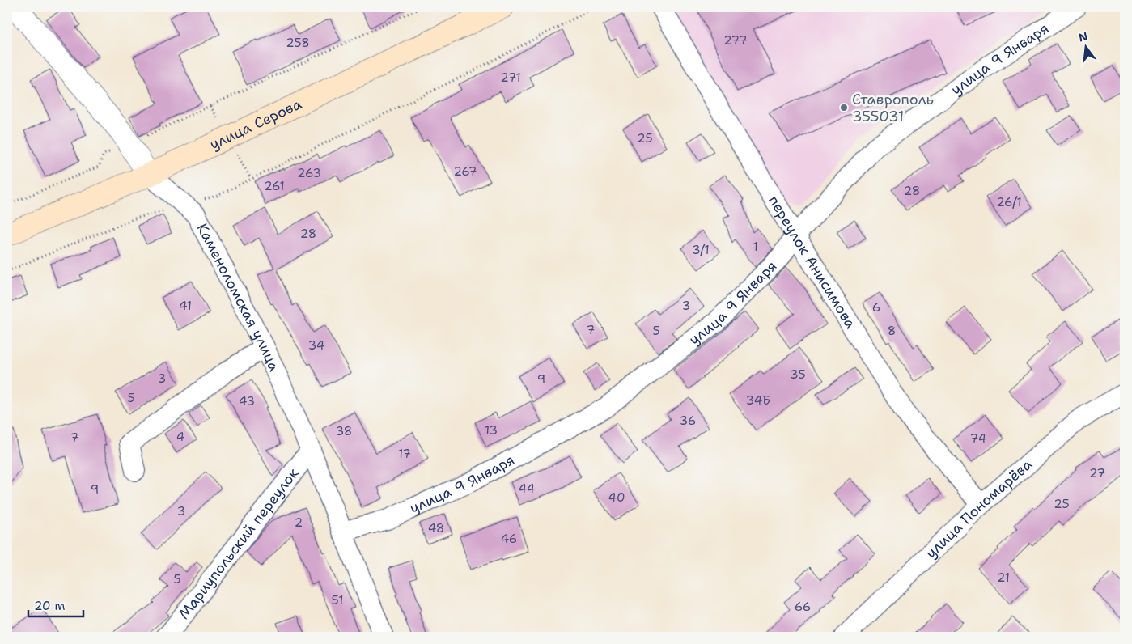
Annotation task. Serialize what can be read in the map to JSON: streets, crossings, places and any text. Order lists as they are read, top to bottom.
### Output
{
  "streets": {
    "main road": ["улица Серова"],
    "street": [
      "улица 9 Января",
      "переулок Анисимова",
      "Каменоломская улица",
      "улица Пономарёва",
      "Мариупольский переулок"
    ]
  },
  "crossings": [
    ["улица 9 Января", "переулок Анисимова"],
    ["улица 9 Января", "Каменоломская улица"],
    ["улица Серова", "Каменоломская улица"],
    ["переулок Анисимова", "улица Пономарёва"],
    ["Каменоломская улица", "Мариупольский переулок"]
  ],
  "places": ["Ставрополь 355031"],
  "house_numbers": [
    "277",
    "258",
    "271",
    "25",
    "267",
    "263",
    "261",
    "28",
    "26/1",
    "28",
    "1",
    "3/1",
    "41",
    "3",
    "6",
    "7",
    "5",
    "8",
    "34",
    "35",
    "3",
    "9",
    "5",
    "34Б",
    "43",
    "36",
    "13",
    "38",
    "4",
    "7",
    "74",
    "17",
    "27",
    "44",
    "9",
    "40",
    "25",
    "3",
    "2",
    "48",
    "46",
    "21",
    "5",
    "51",
    "66"
  ],
  "scale_bar": "20 m",
  "north": "top"
}
